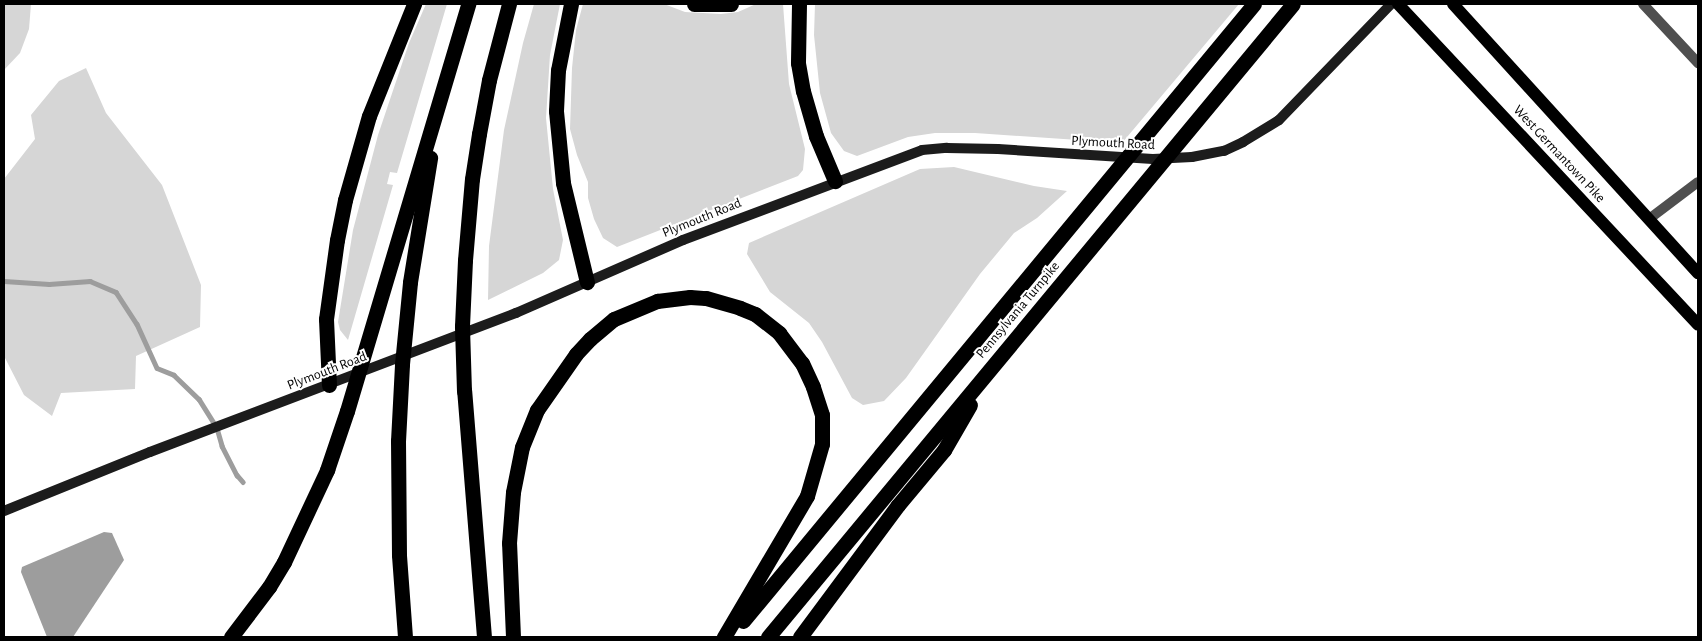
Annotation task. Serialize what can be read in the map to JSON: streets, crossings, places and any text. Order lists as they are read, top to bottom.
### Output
{
  "streets": {
    "highway": ["Pennsylvania Turnpike"],
    "main road": ["Plymouth Road", "West Germantown Pike"]
  }
}
